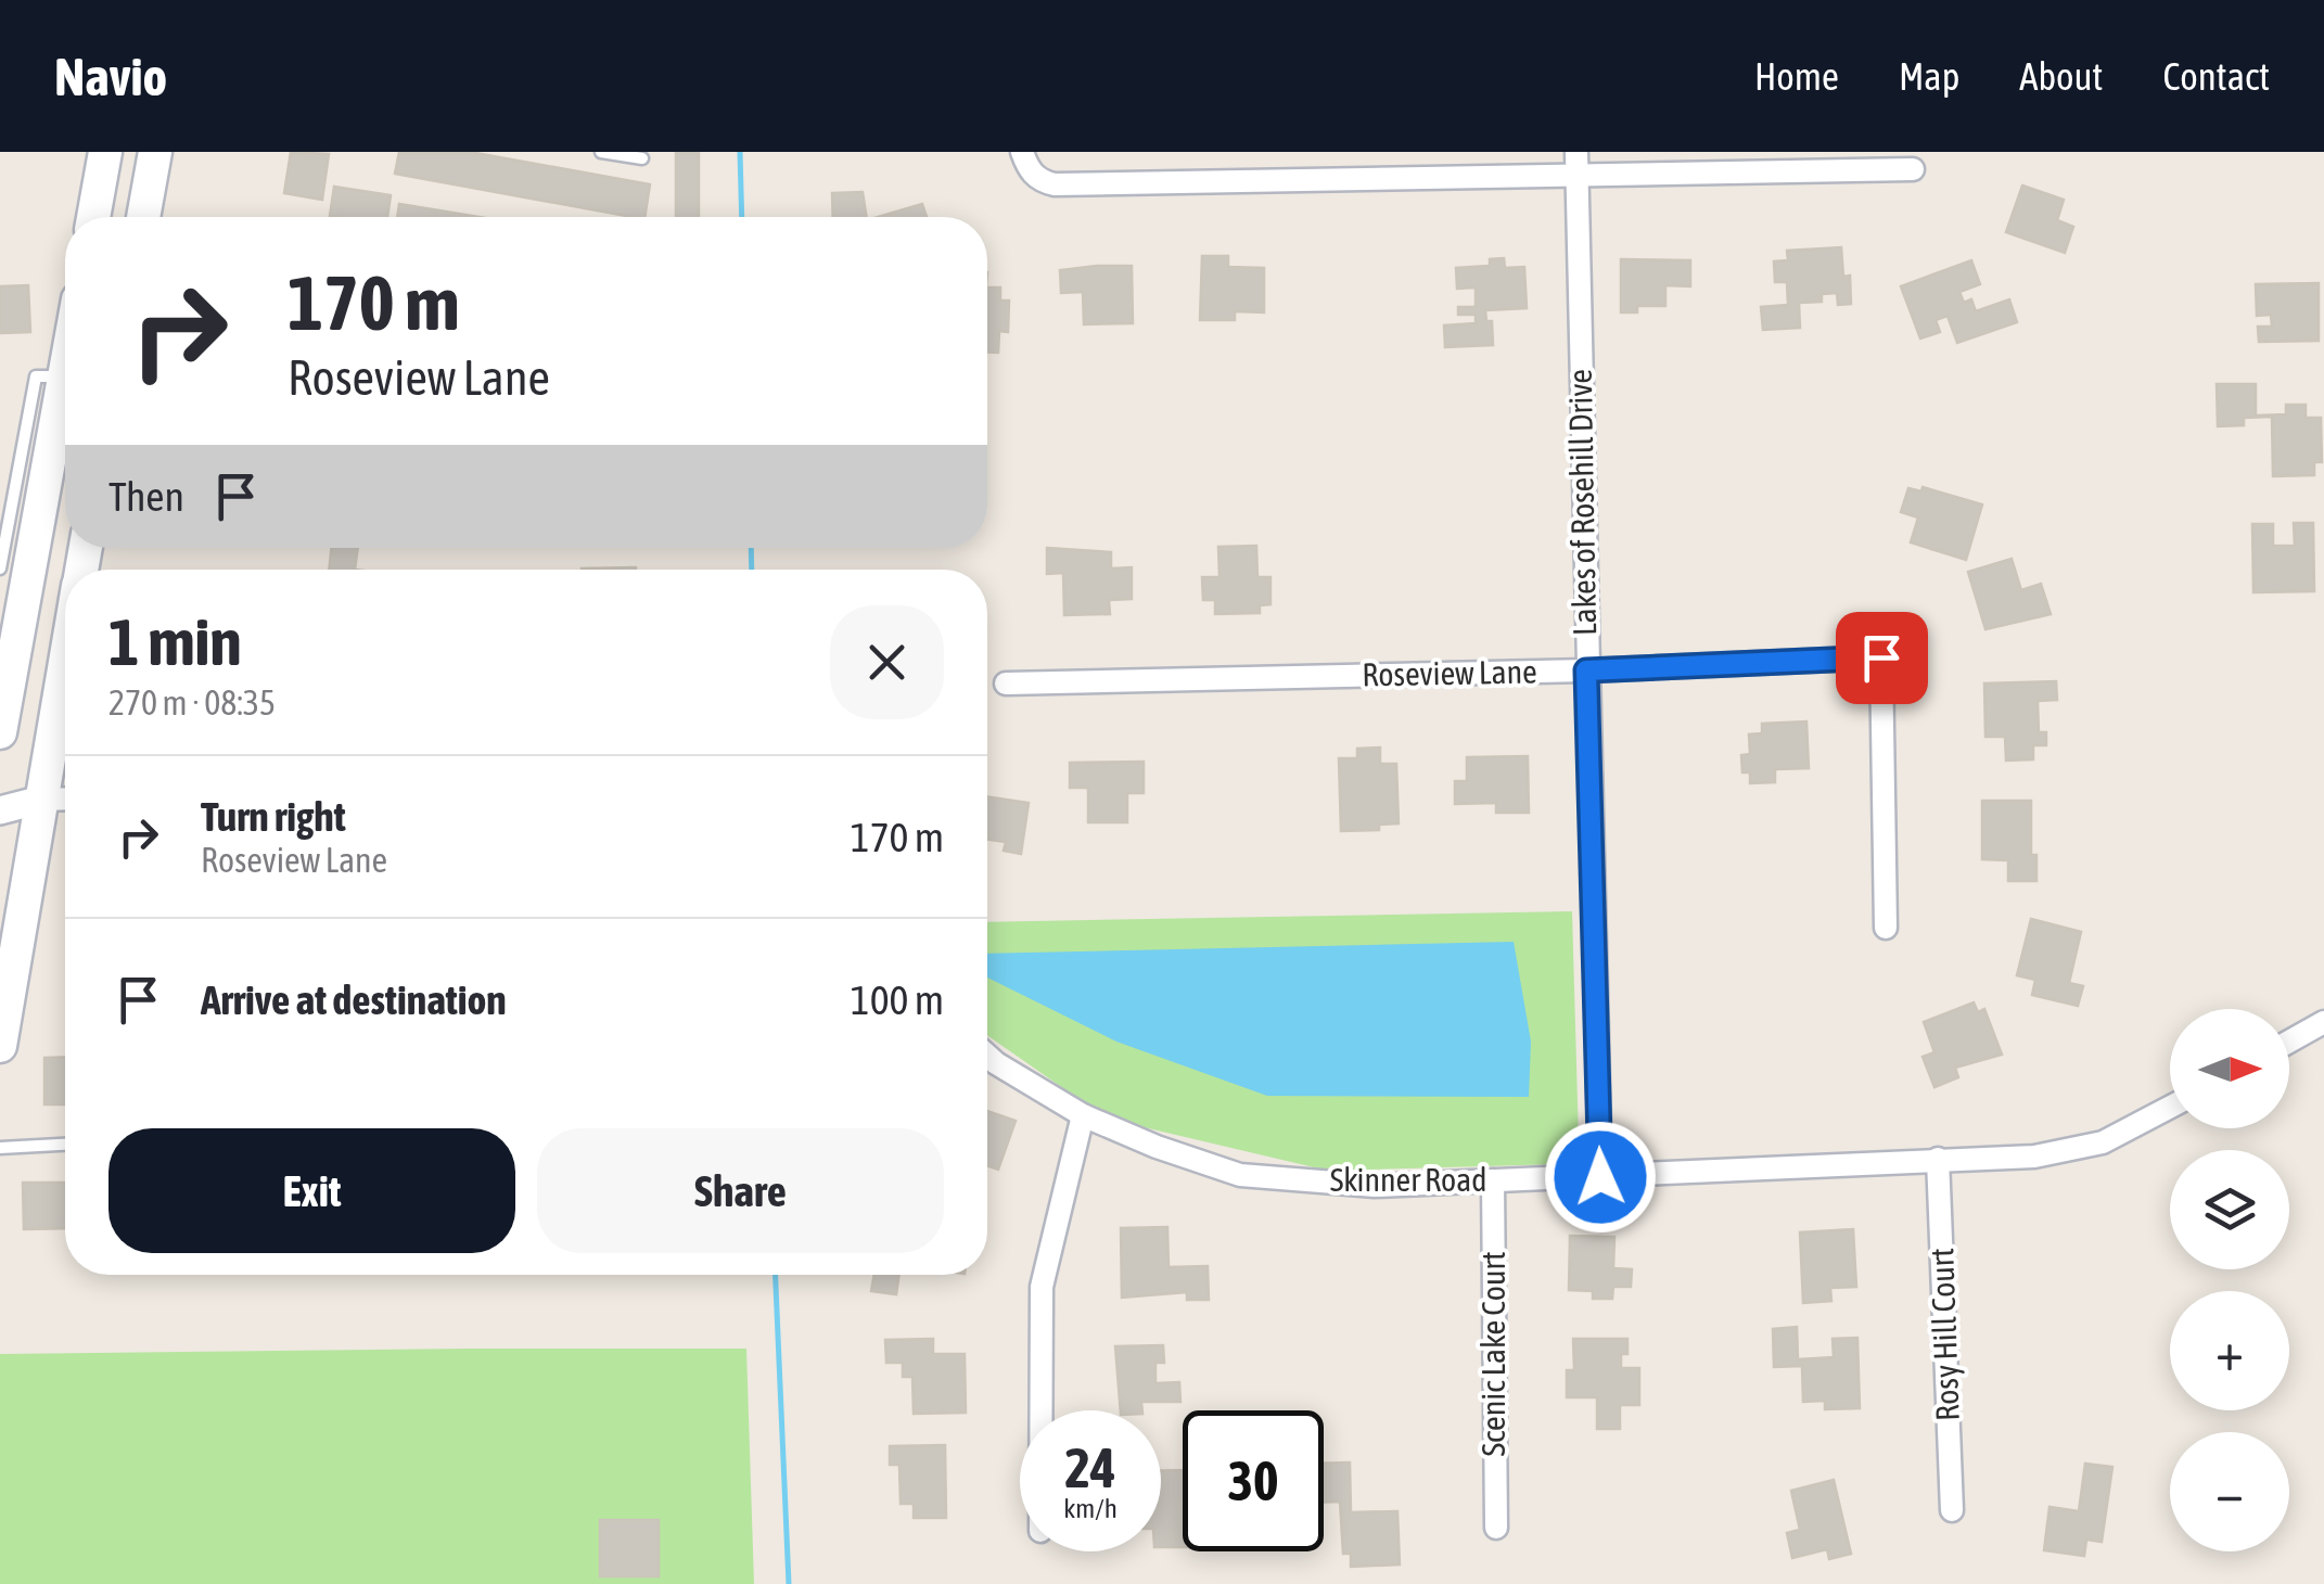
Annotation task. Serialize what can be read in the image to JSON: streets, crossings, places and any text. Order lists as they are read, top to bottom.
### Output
{
  "streets": {
    "street": [
      "Lakes of Rosehill Drive",
      "Roseview Lane",
      "Skinner Road",
      "Rosy Hill Court",
      "Scenic Lake Court"
    ]
  },
  "crossings": [
    ["Lakes of Rosehill Drive", "Roseview Lane"],
    ["Lakes of Rosehill Drive", "Skinner Road"],
    ["Skinner Road", "Rosy Hill Court"],
    ["Skinner Road", "Scenic Lake Court"]
  ],
  "north": "right",
  "page": {
    "header": "Navio",
    "nav": [
      "Home",
      "Map",
      "About",
      "Contact"
    ],
    "turn": ["170 m", "Roseview Lane"],
    "then": "Then",
    "heading": ["1 min", "270 m · 08:35"],
    "list": [
      {
        "name": "Turn right",
        "note": "Roseview Lane",
        "value": "170 m"
      },
      {
        "name": "Arrive at destination",
        "value": "100 m"
      }
    ],
    "map_buttons": ["+", "−"],
    "buttons": ["Exit", "Share"],
    "speed": "24 km/h",
    "limit": "30"
  }
}
